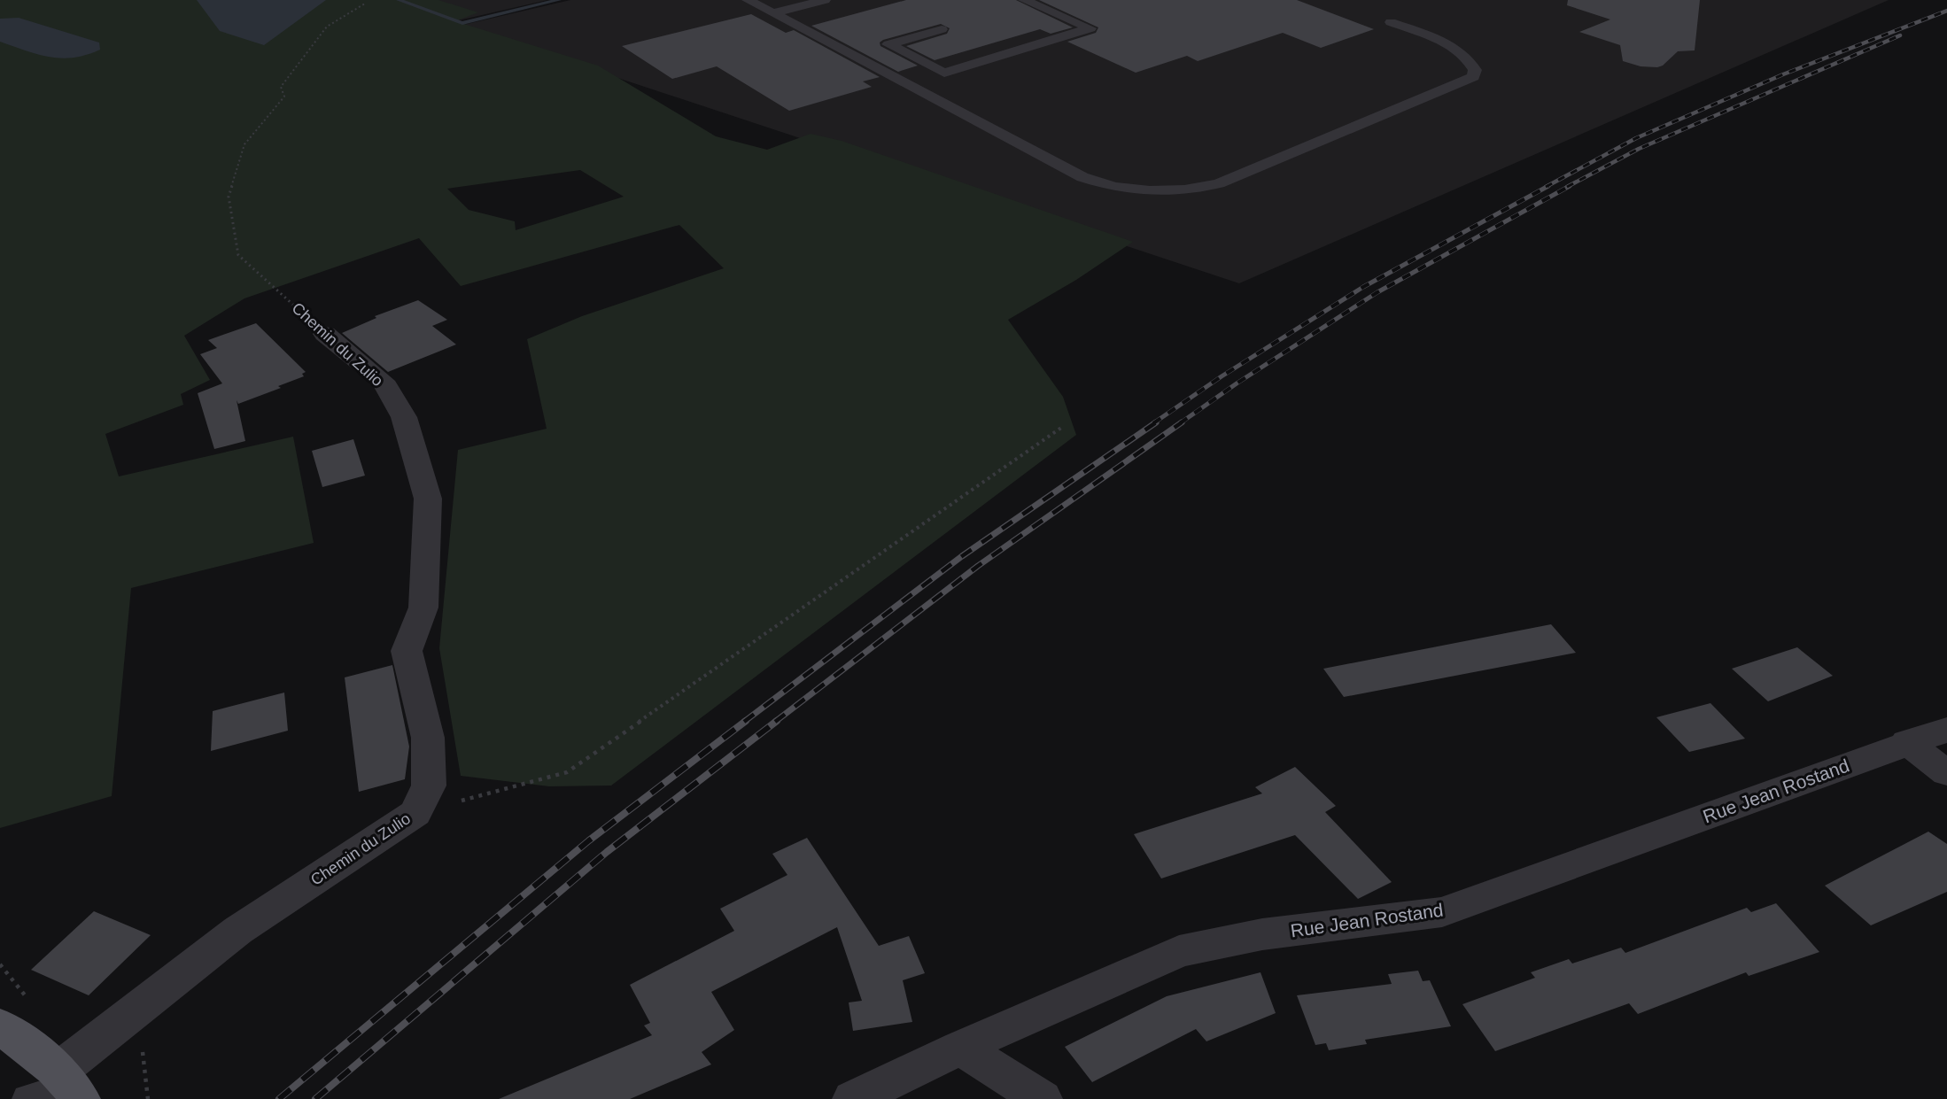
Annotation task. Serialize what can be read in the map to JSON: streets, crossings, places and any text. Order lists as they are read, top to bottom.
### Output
{
  "streets": {
    "street": ["Chemin du Zulio", "Rue Jean Rostand"]
  }
}
